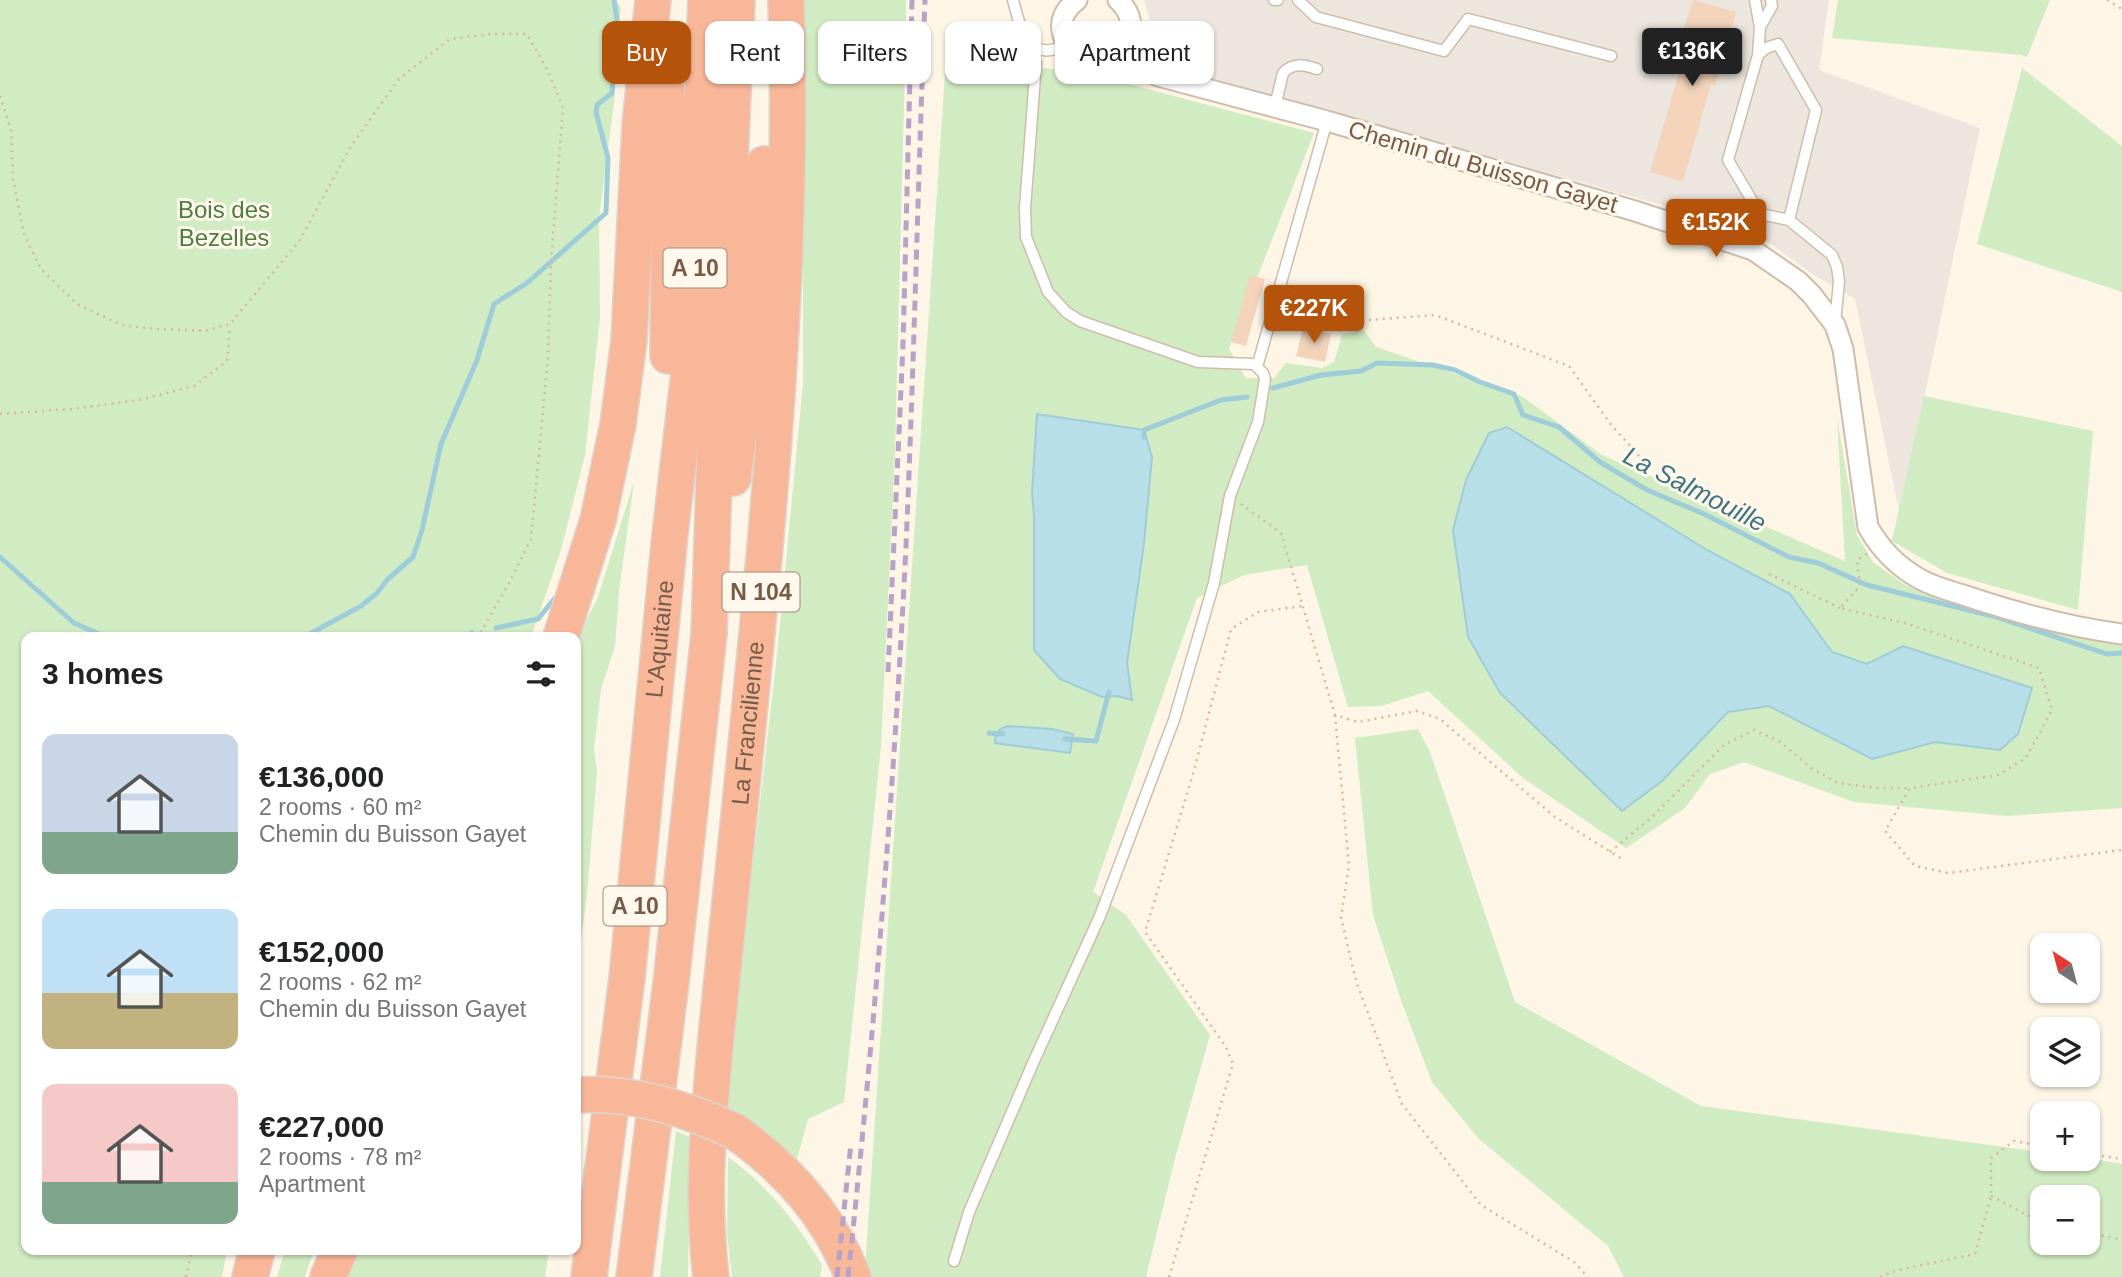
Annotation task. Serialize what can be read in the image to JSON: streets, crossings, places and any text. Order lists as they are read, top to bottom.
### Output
{
  "streets": {
    "highway": [
      "A 10",
      "N 104",
      "L'Aquitaine",
      "La Francilienne"
    ],
    "street": ["Chemin du Buisson Gayet"]
  },
  "water": ["La Salmouille"],
  "parks": ["Bois des Bezelles"],
  "north": "top left",
  "page": {
    "chip": [
      "Buy",
      "Rent",
      "Filters",
      "New",
      "Apartment"
    ],
    "price": ["€136K", "€152K", "€227K"],
    "heading": "3 homes",
    "list": [
      {
        "name": "€136,000",
        "note": "2 rooms · 60 m² · Chemin du Buisson Gayet"
      },
      {
        "name": "€152,000",
        "note": "2 rooms · 62 m² · Chemin du Buisson Gayet"
      },
      {
        "name": "€227,000",
        "note": "2 rooms · 78 m² · Apartment"
      }
    ],
    "map_buttons": ["+", "−"]
  }
}
